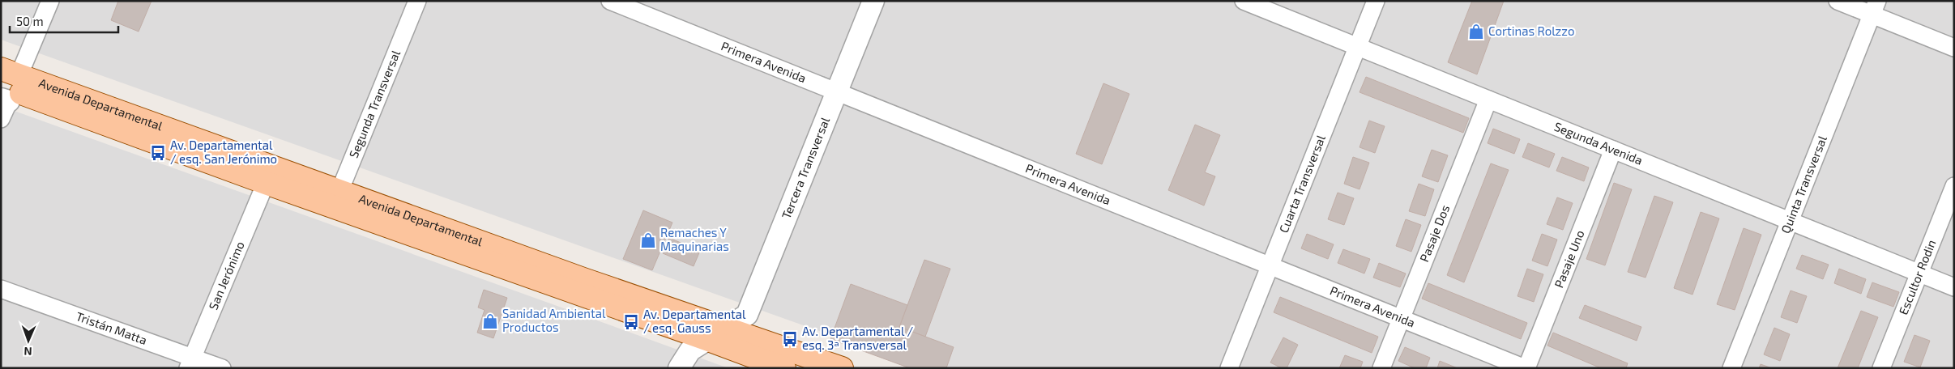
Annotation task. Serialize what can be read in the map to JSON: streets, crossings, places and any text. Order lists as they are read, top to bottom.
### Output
{
  "streets": {
    "main road": ["Avenida Departamental"],
    "street": [
      "Primera Avenida",
      "Segunda Transversal",
      "Segunda Avenida",
      "Tercera Transversal",
      "Cuarta Transversal",
      "Quinta Transversal",
      "Pasaje Dos",
      "Pasaje Uno",
      "San Jerónimo",
      "Escultor Rodin",
      "Tristán Matta"
    ]
  },
  "crossings": [
    ["Primera Avenida", "Tercera Transversal"],
    ["Primera Avenida", "Cuarta Transversal"],
    ["Primera Avenida", "Pasaje Dos"],
    ["Primera Avenida", "Pasaje Uno"],
    ["Segunda Transversal", "Avenida Departamental"],
    ["Avenida Departamental", "Tercera Transversal"],
    ["Avenida Departamental", "San Jerónimo"],
    ["Segunda Avenida", "Cuarta Transversal"],
    ["Segunda Avenida", "Quinta Transversal"],
    ["Segunda Avenida", "Pasaje Dos"],
    ["Segunda Avenida", "Pasaje Uno"],
    ["Segunda Avenida", "Escultor Rodin"],
    ["San Jerónimo", "Tristán Matta"]
  ],
  "places": {
    "shop": ["Cortinas Rolzzo", "Remaches Y Maquinarias", "Sanidad Ambiental Productos"],
    "bus stop": ["Av. Departamental / esq. San Jerónimo", "Av. Departamental / esq. Gauss", "Av. Departamental / esq. 3ª Transversal"]
  },
  "scale_bar": "50 m",
  "north": "bottom"
}
